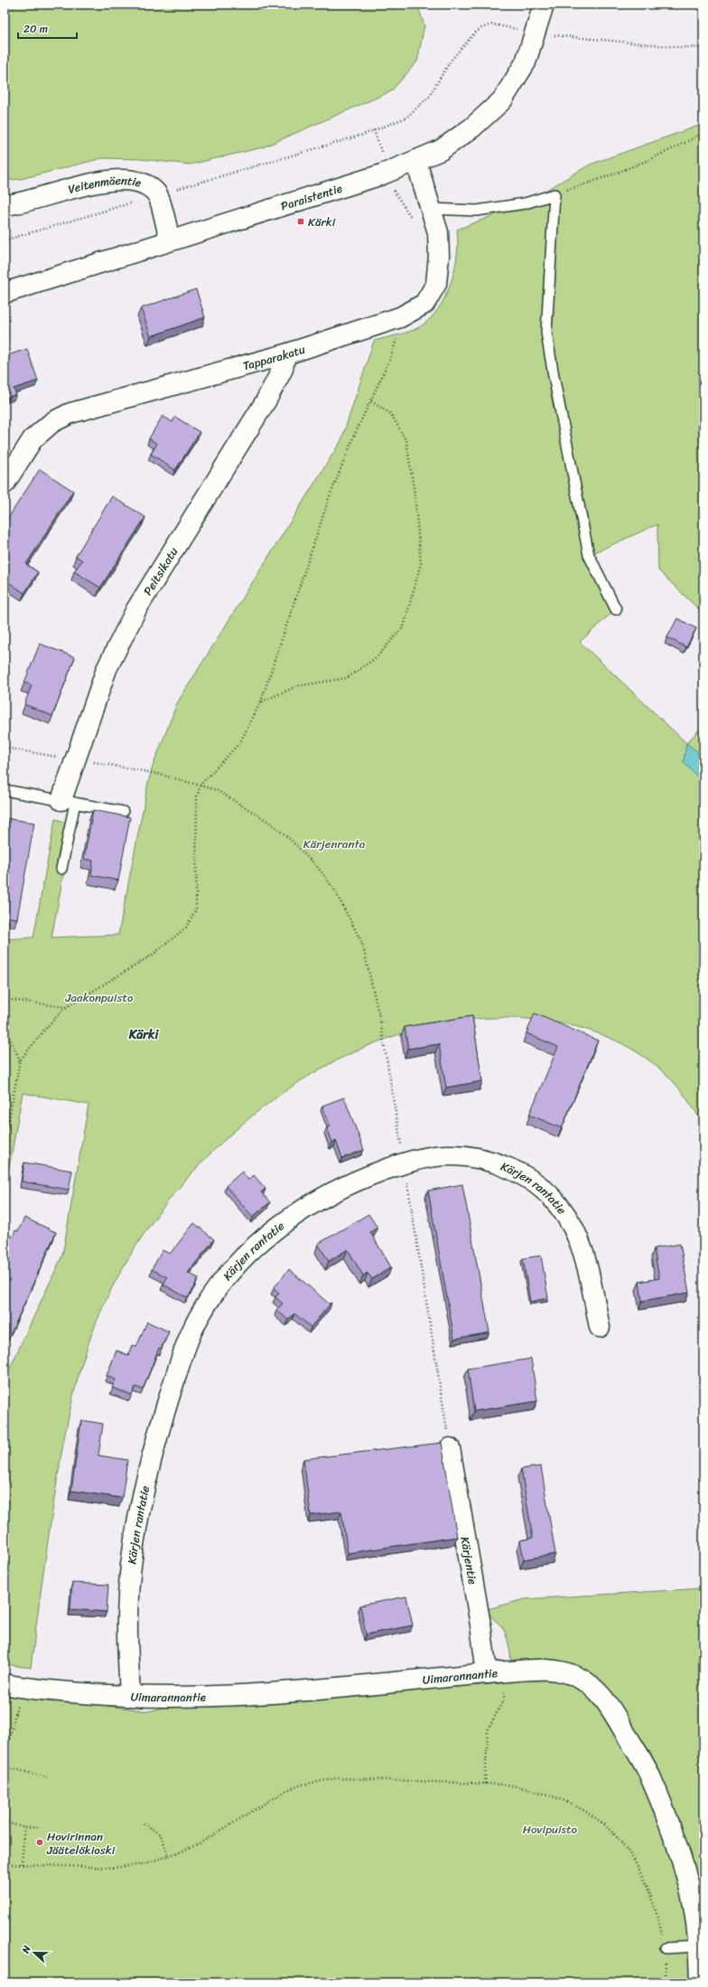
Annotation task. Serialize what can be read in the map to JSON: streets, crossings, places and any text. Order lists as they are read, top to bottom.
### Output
{
  "streets": {
    "street": [
      "Veitenmäentie",
      "Paraistentie",
      "Tapparakatu",
      "Peitsikatu",
      "Kärjen rantatie",
      "Kärjentie",
      "Uimarannantie"
    ]
  },
  "crossings": [
    ["Veitenmäentie", "Paraistentie"],
    ["Paraistentie", "Tapparakatu"],
    ["Tapparakatu", "Peitsikatu"],
    ["Kärjen rantatie", "Uimarannantie"],
    ["Kärjentie", "Uimarannantie"]
  ],
  "districts": ["Kärki"],
  "parks": ["Kärjenranta", "Jaakonpuisto", "Hovipuisto"],
  "places": {
    "transit": ["Kärki"],
    "other": ["Hovirinnan Jäätelökioski"]
  },
  "scale_bar": "20 m",
  "north": "left"
}
